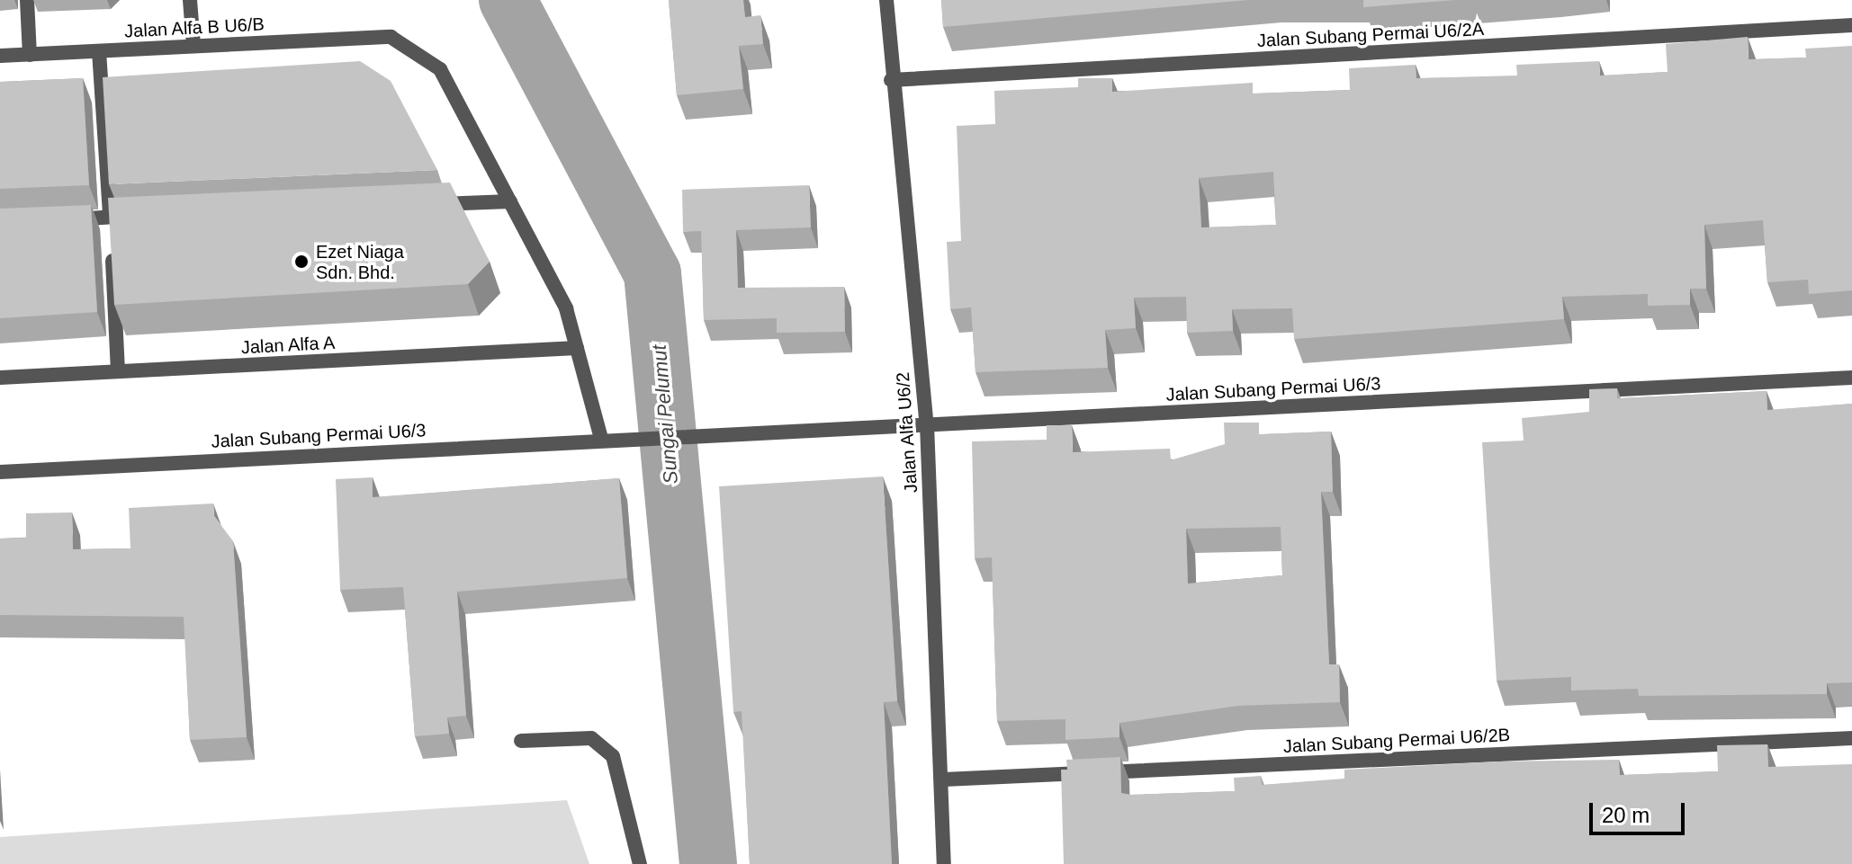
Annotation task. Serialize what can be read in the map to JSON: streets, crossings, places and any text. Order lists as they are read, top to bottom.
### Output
{
  "streets": {
    "street": [
      "Jalan Alfa B U6/B",
      "Jalan Subang Permai U6/2A",
      "Jalan Alfa A",
      "Jalan Subang Permai U6/3",
      "Jalan Alfa U6/2",
      "Jalan Subang Permai U6/2B"
    ]
  },
  "crossings": [
    ["Jalan Subang Permai U6/2A", "Jalan Alfa U6/2"],
    ["Jalan Subang Permai U6/3", "Jalan Alfa U6/2"],
    ["Jalan Alfa U6/2", "Jalan Subang Permai U6/2B"]
  ],
  "water": ["Sungai Pelumut"],
  "places": ["Ezet Niaga Sdn. Bhd."],
  "scale_bar": "20 m"
}
